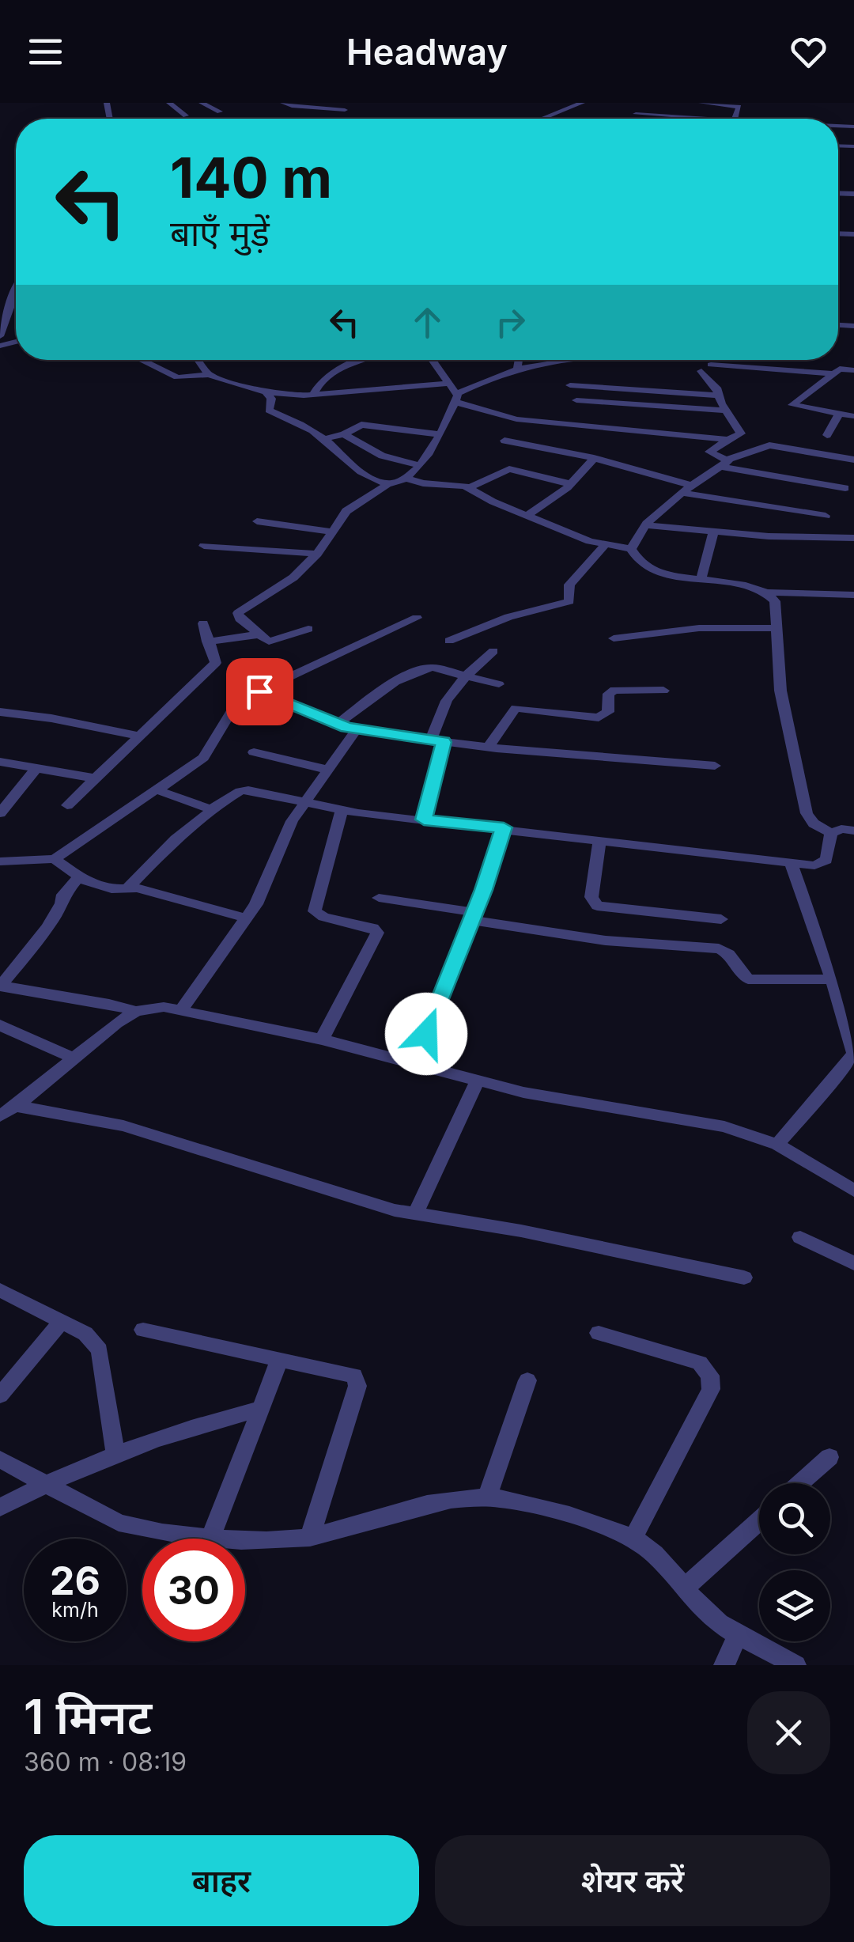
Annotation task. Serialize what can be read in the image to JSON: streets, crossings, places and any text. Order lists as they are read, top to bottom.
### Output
{
  "page": {
    "header": "Headway",
    "turn": ["140 m", "बाएँ मुड़ें"],
    "speed": "26 km/h",
    "limit": "30",
    "heading": ["1 मिनट", "360 m · 08:19"],
    "buttons": ["बाहर", "शेयर करें"]
  }
}
